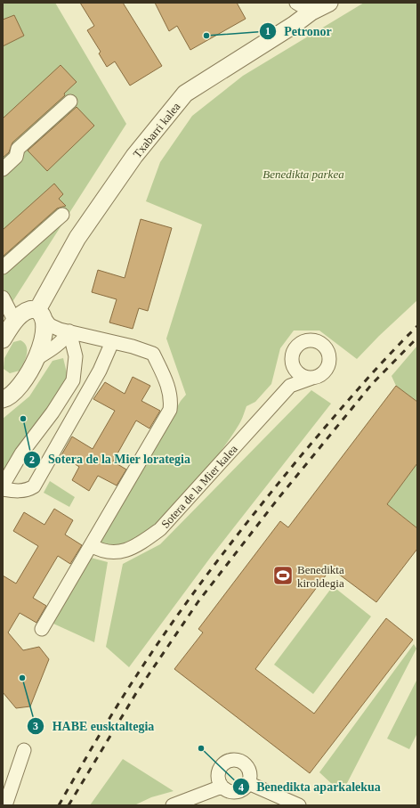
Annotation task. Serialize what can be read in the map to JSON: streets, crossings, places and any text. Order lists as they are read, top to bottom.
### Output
{
  "streets": {
    "street": ["Txabarri kalea", "Sotera de la Mier kalea"]
  },
  "parks": ["Benedikta parkea"],
  "places": {
    "other": [
      "Petronor",
      "Sotera de la Mier lorategia",
      "HABE eusktaltegia",
      "Benedikta aparkalekua"
    ],
    "sports": ["Benedikta kiroldegia"]
  }
}
